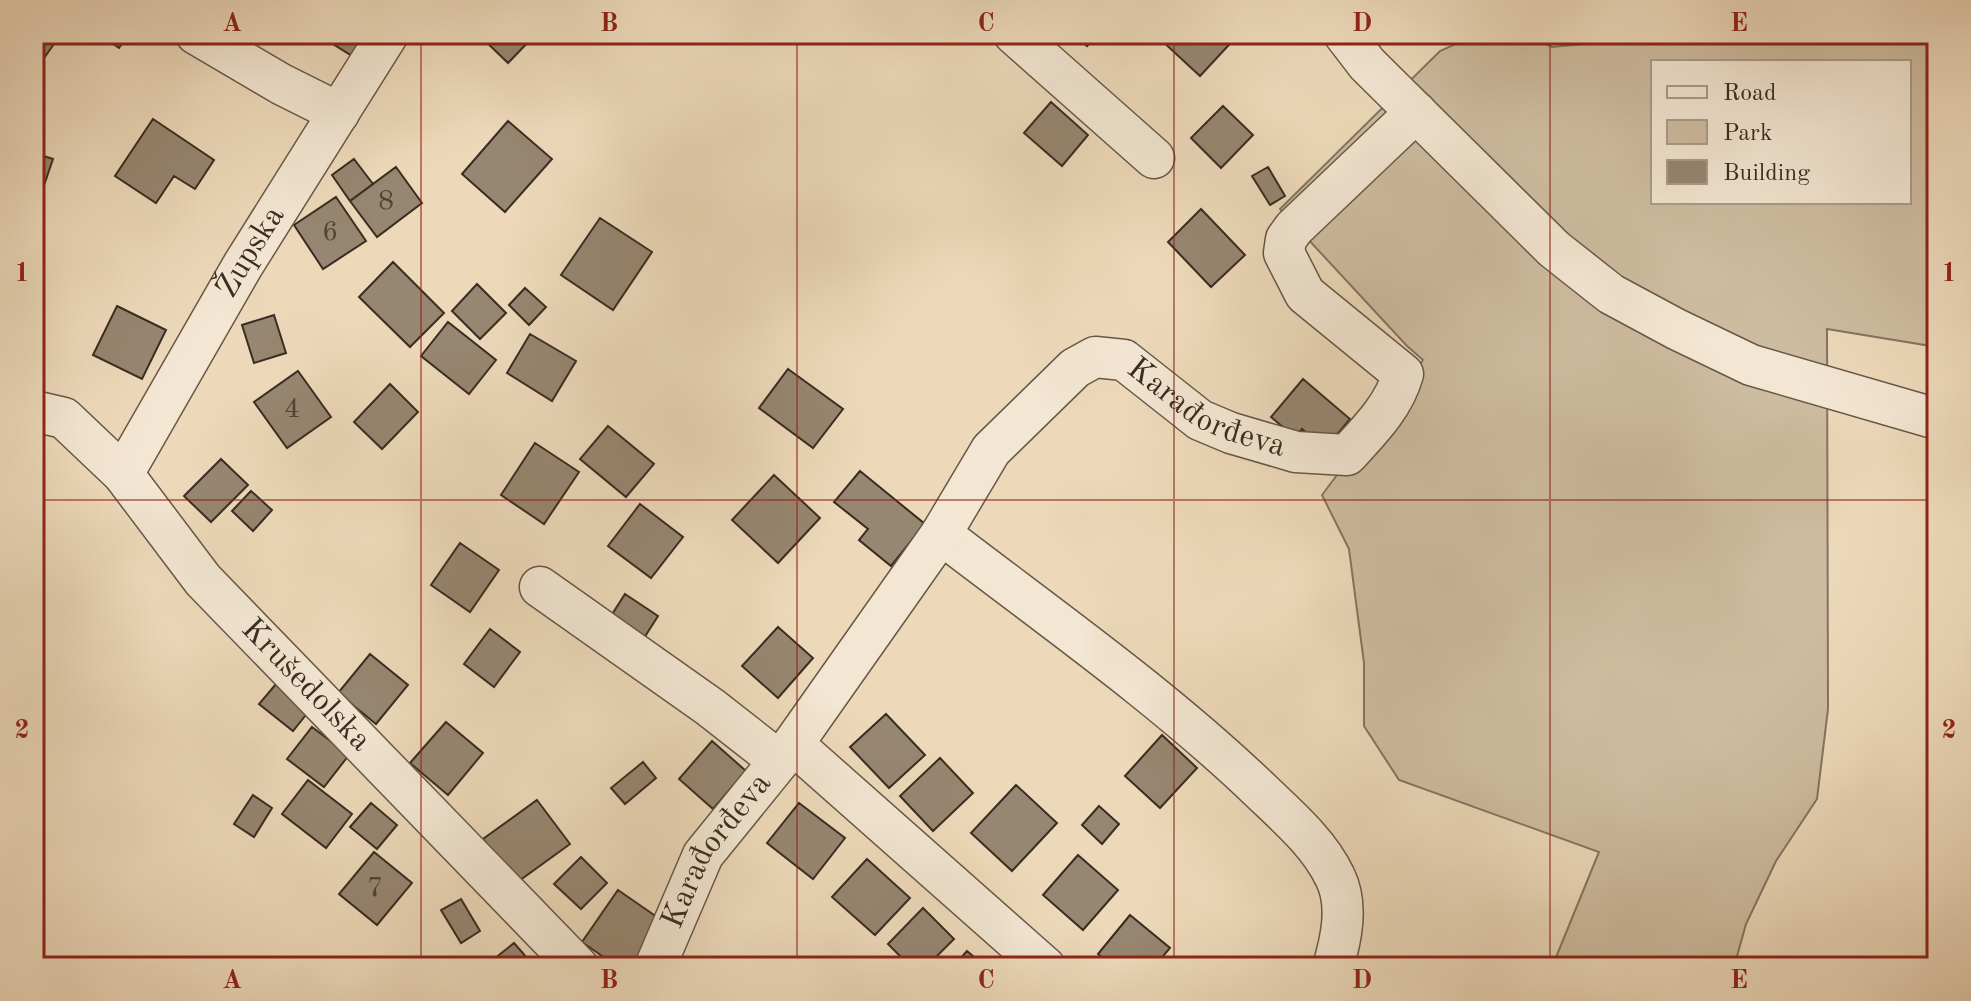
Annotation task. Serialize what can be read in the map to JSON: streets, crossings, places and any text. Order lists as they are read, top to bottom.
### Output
{
  "streets": {
    "street": ["Župska", "Karađorđeva", "Krušedolska"]
  },
  "crossings": [
    ["Župska", "Krušedolska"]
  ],
  "house_numbers": [
    "8",
    "6",
    "4",
    "7"
  ],
  "legend": ["Road", "Park", "Building"],
  "grid": {
    "columns": [
      "A",
      "B",
      "C",
      "D",
      "E"
    ],
    "rows": ["1", "2"]
  }
}
